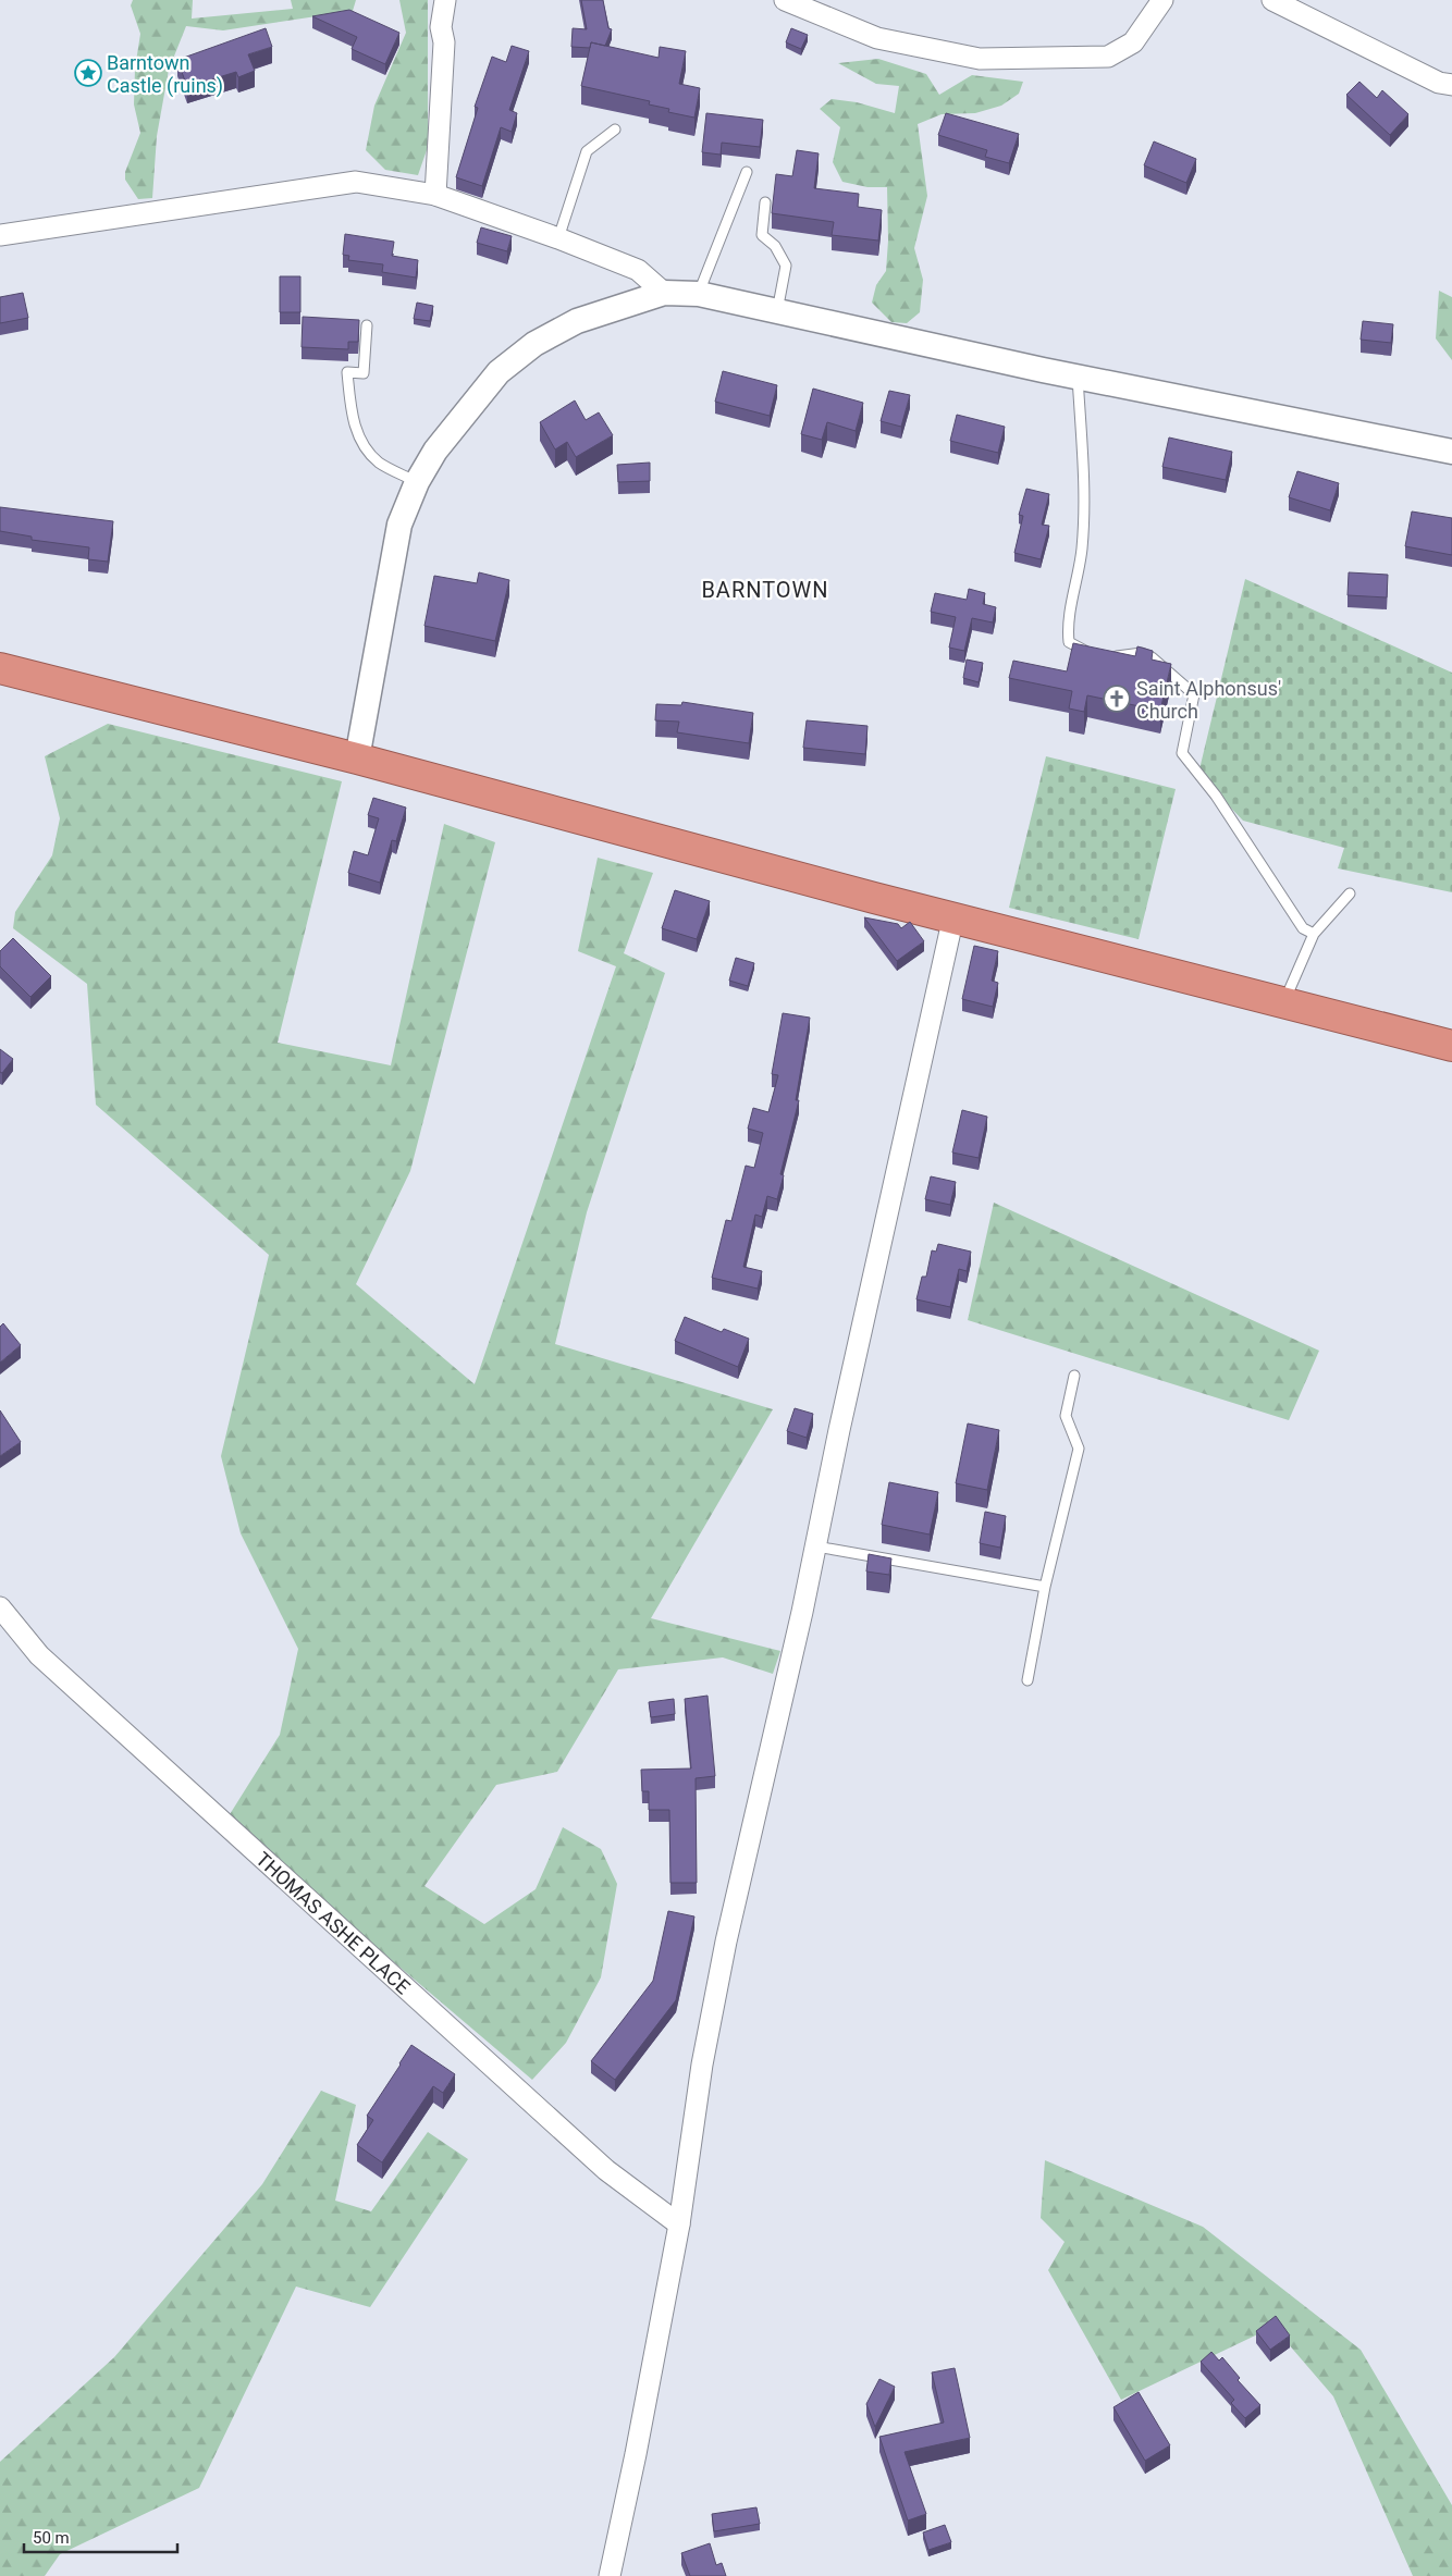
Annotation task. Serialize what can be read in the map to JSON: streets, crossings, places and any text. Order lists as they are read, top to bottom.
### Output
{
  "streets": {
    "street": ["THOMAS ASHE PLACE"]
  },
  "districts": ["BARNTOWN"],
  "places": {
    "place": ["Barntown Castle (ruins)"],
    "church": ["Saint Alphonsus' Church"]
  },
  "scale_bar": "50 m"
}
